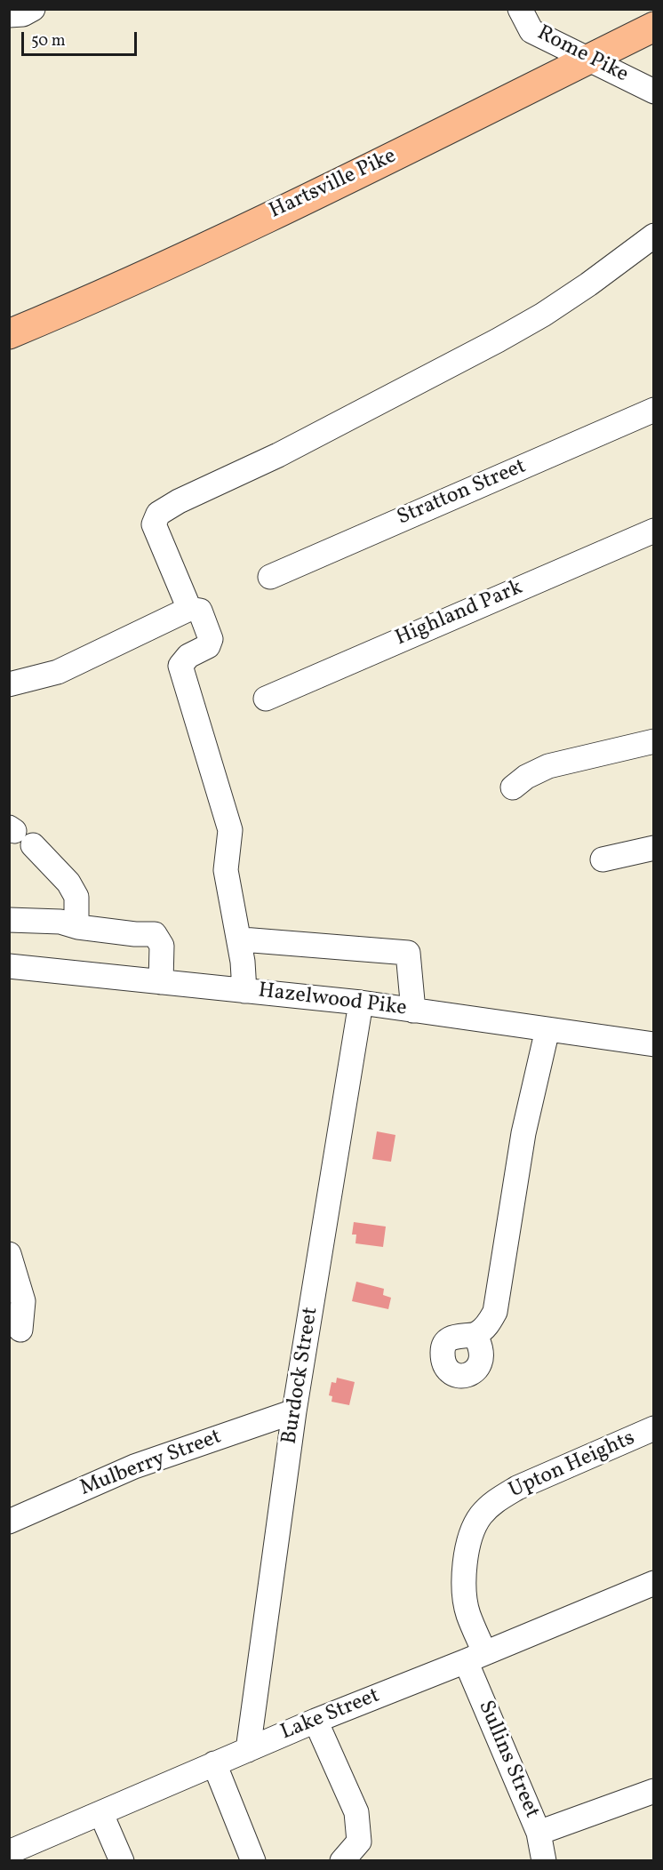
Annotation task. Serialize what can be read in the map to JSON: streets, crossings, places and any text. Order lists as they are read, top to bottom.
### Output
{
  "streets": {
    "main road": ["Hartsville Pike"],
    "street": [
      "Rome Pike",
      "Stratton Street",
      "Highland Park",
      "Hazelwood Pike",
      "Burdock Street",
      "Mulberry Street",
      "Upton Heights",
      "Lake Street",
      "Sullins Street"
    ]
  },
  "crossings": [
    ["Rome Pike", "Hartsville Pike"],
    ["Hazelwood Pike", "Burdock Street"],
    ["Burdock Street", "Mulberry Street"],
    ["Burdock Street", "Lake Street"],
    ["Upton Heights", "Lake Street"],
    ["Upton Heights", "Sullins Street"],
    ["Lake Street", "Sullins Street"]
  ],
  "scale_bar": "50 m"
}
